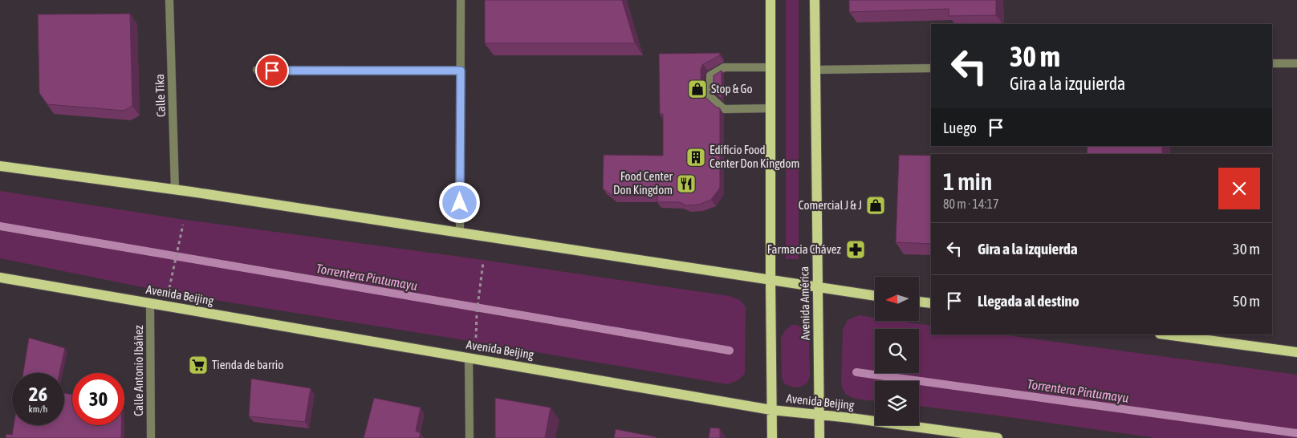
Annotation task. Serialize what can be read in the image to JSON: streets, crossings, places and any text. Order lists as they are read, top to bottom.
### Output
{
  "streets": {
    "main road": ["Avenida Beijing", "Avenida América"],
    "street": ["Calle Tika", "Calle Antonio Ibáñez"]
  },
  "crossings": [
    ["Avenida Beijing", "Avenida América"],
    ["Avenida Beijing", "Calle Antonio Ibáñez"]
  ],
  "water": ["Torrentera Pintumayu"],
  "places": {
    "shop": ["Stop & Go", "Comercial J & J"],
    "building": ["Edificio Food Center Don Kingdom"],
    "restaurant": ["Food Center Don Kingdom"],
    "pharmacy": ["Farmacia Chávez"],
    "supermarket": ["Tienda de barrio"]
  },
  "north": "left",
  "page": {
    "turn": ["30 m", "Gira a la izquierda"],
    "then": "Luego",
    "heading": ["1 min", "80 m · 14:17"],
    "list": [
      {
        "name": "Gira a la izquierda",
        "value": "30 m"
      },
      {
        "name": "Llegada al destino",
        "value": "50 m"
      }
    ],
    "speed": "26 km/h",
    "limit": "30"
  }
}
